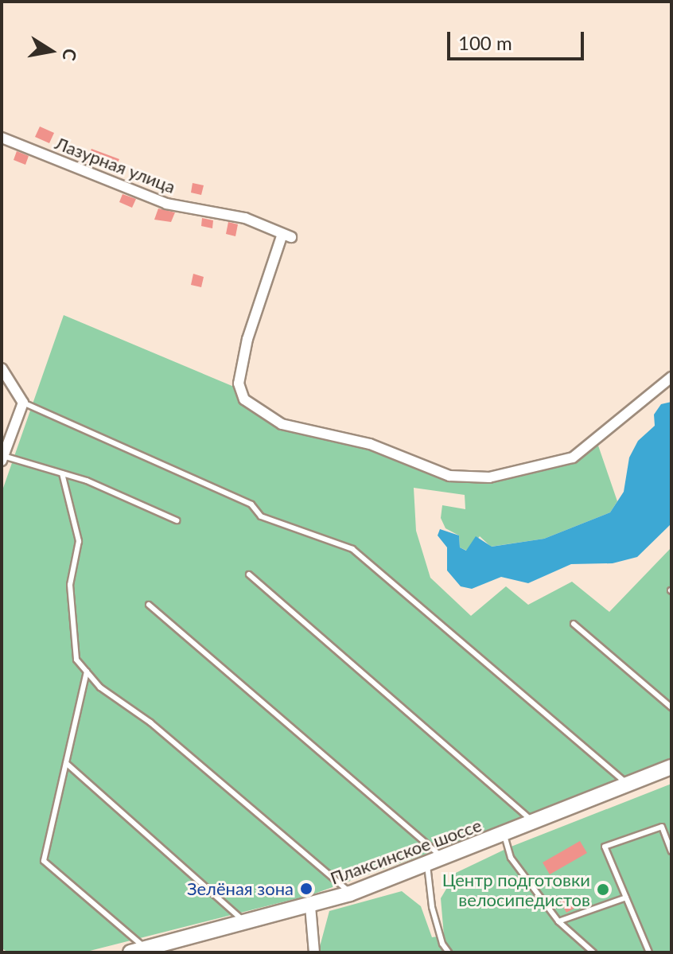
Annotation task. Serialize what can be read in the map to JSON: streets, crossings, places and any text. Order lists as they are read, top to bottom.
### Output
{
  "streets": {
    "main road": ["Плаксинское шоссе"],
    "street": ["Лазурная улица"]
  },
  "places": ["Зелёная зона", "Центр подготовки велосипедистов"],
  "scale_bar": "100 m",
  "north": "right"
}
